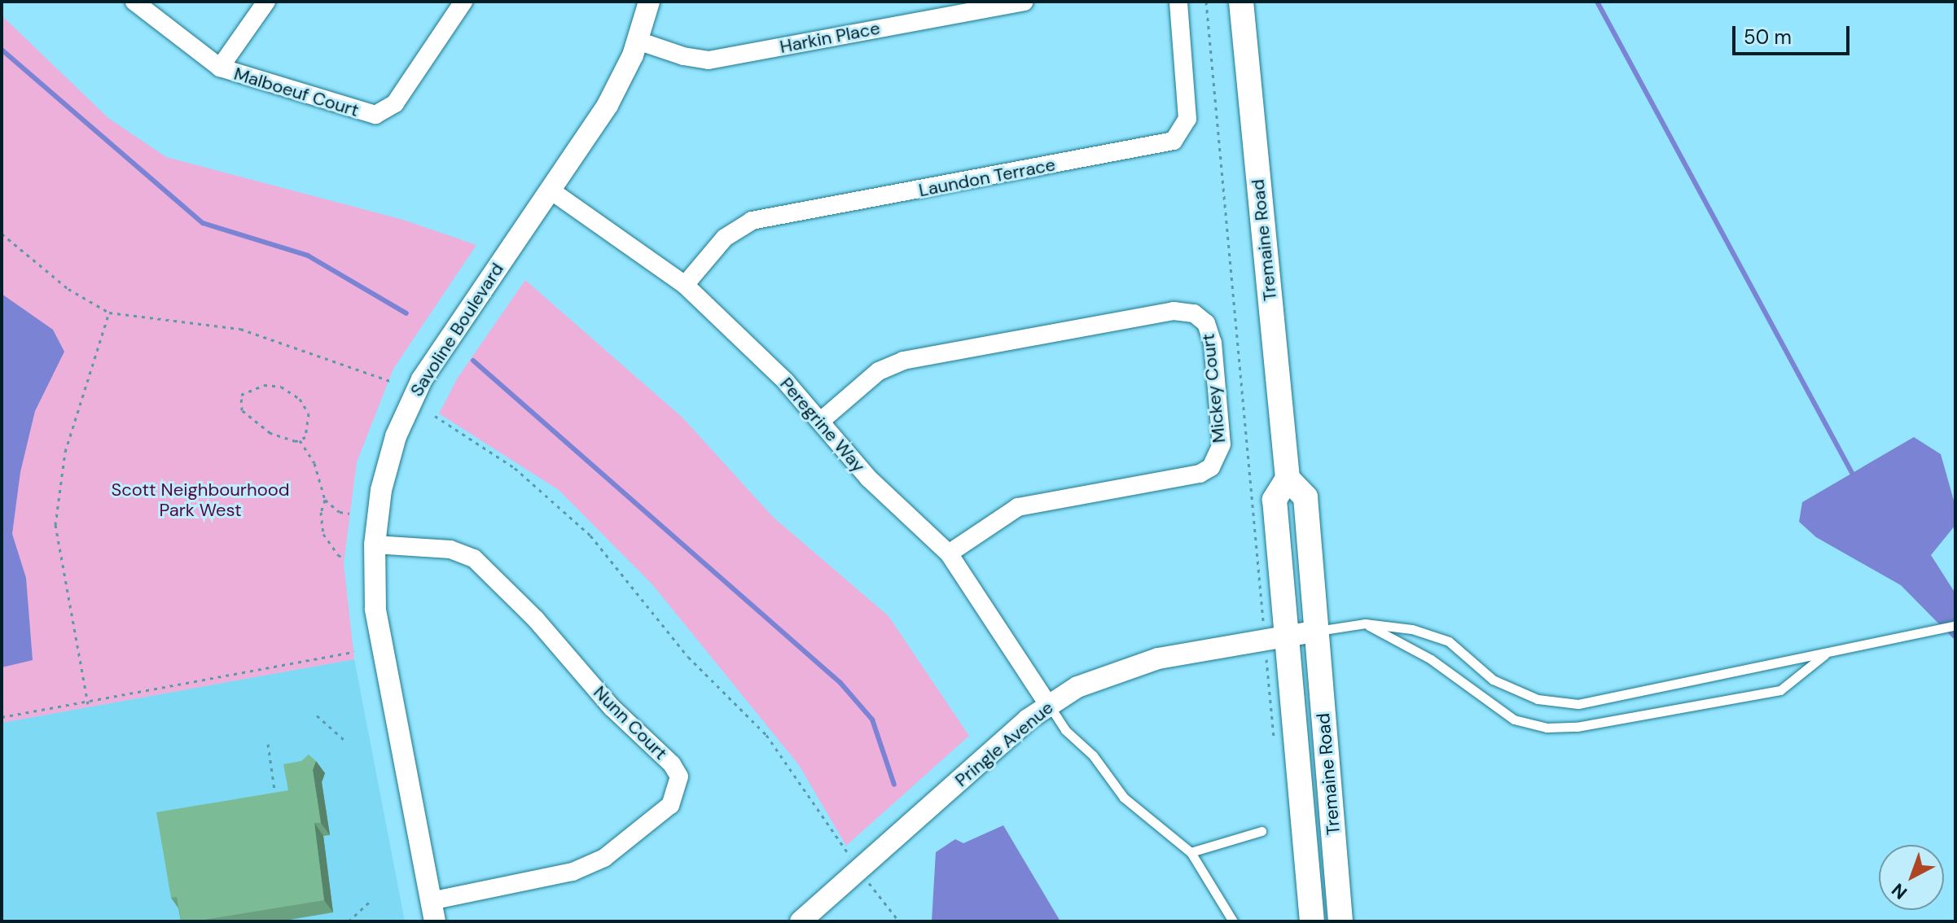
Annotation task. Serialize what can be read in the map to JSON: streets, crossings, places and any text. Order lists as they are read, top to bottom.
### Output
{
  "streets": {
    "main road": ["Tremaine Road"],
    "street": [
      "Harkin Place",
      "Malboeuf Court",
      "Laundon Terrace",
      "Savoline Boulevard",
      "Mickey Court",
      "Peregrine Way",
      "Nunn Court",
      "Pringle Avenue"
    ]
  },
  "crossings": [
    ["Harkin Place", "Savoline Boulevard"],
    ["Laundon Terrace", "Peregrine Way"],
    ["Tremaine Road", "Pringle Avenue"],
    ["Savoline Boulevard", "Peregrine Way"],
    ["Savoline Boulevard", "Nunn Court"],
    ["Mickey Court", "Peregrine Way"],
    ["Peregrine Way", "Pringle Avenue"]
  ],
  "parks": ["Scott Neighbourhood Park West"],
  "scale_bar": "50 m",
  "north": "bottom left"
}
